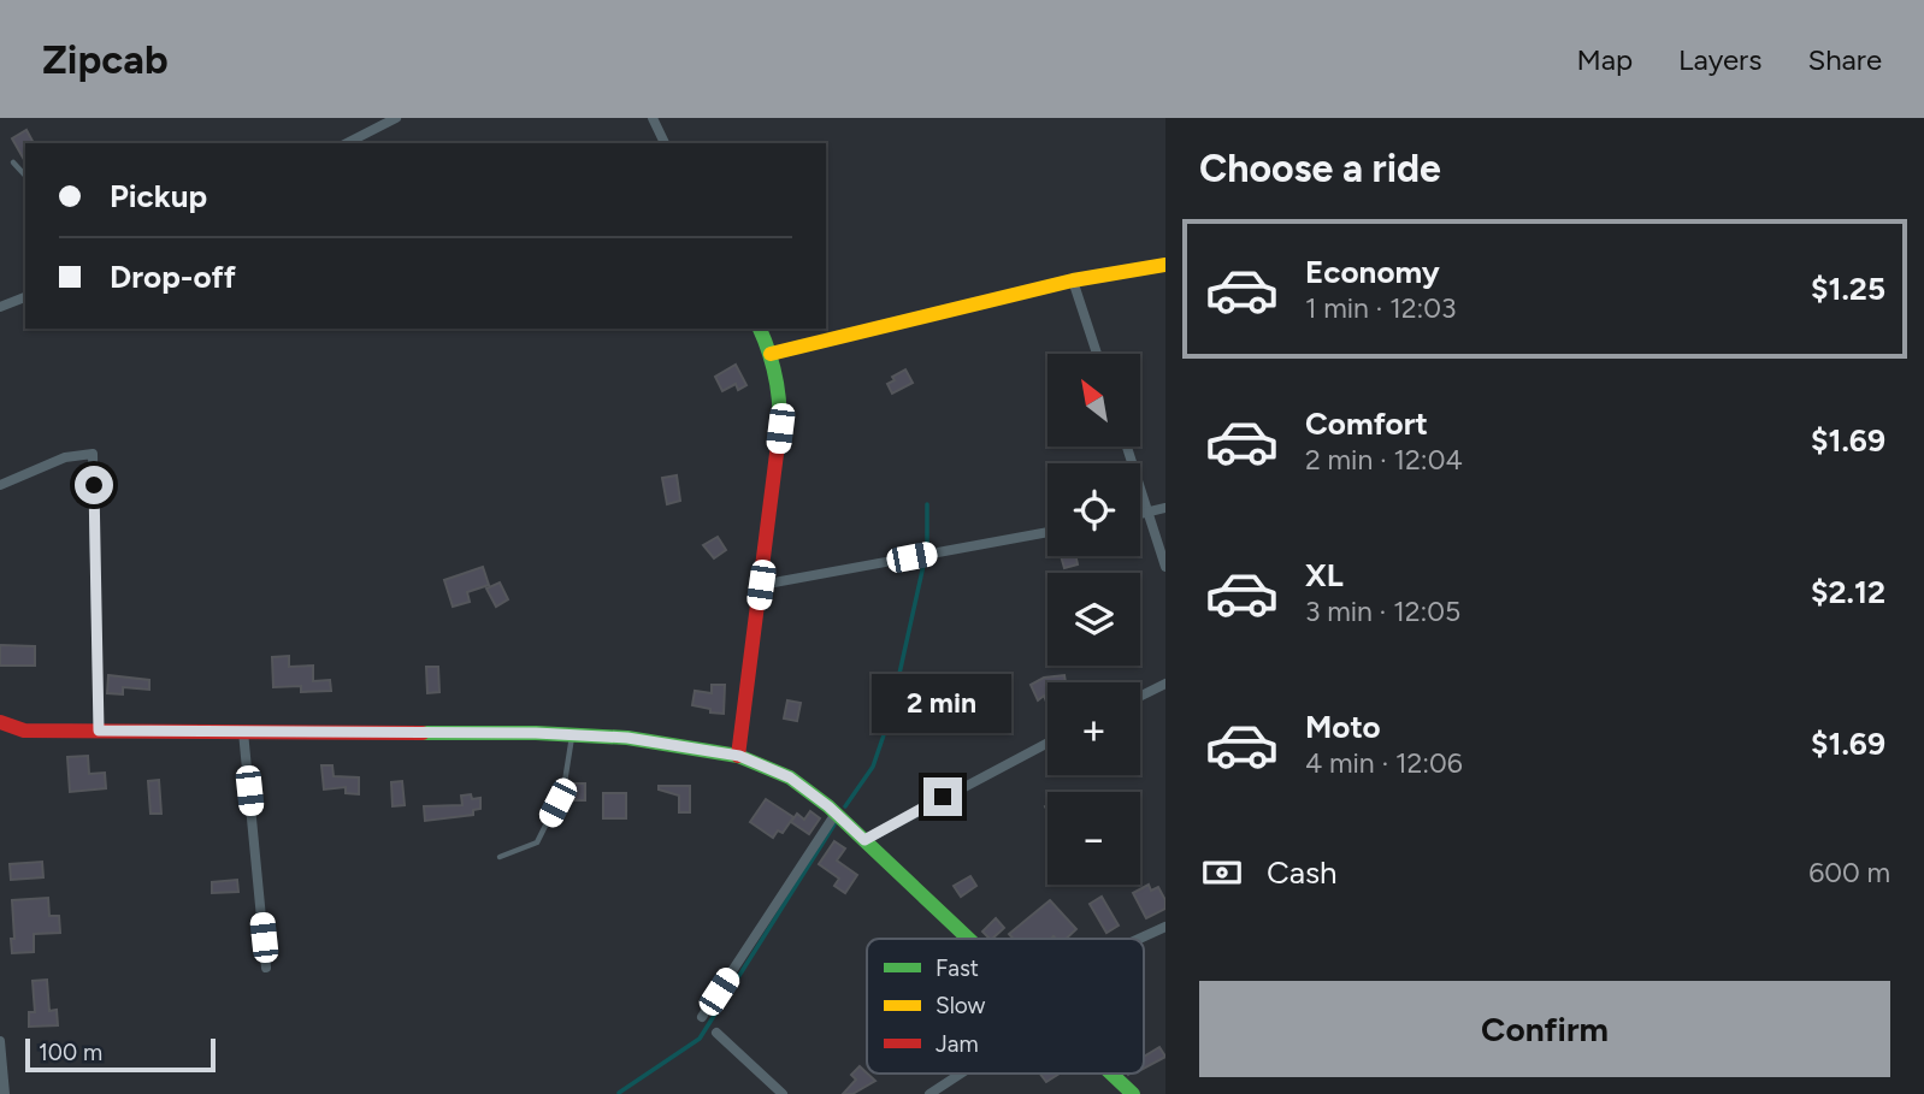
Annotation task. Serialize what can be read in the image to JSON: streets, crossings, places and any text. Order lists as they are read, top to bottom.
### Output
{
  "legend": ["Fast", "Slow", "Jam"],
  "scale_bar": "100 m",
  "north": "top left",
  "page": {
    "header": "Zipcab",
    "nav": ["Map", "Layers", "Share"],
    "heading": "Choose a ride",
    "banner": ["Pickup", "Drop-off"],
    "list": [
      {
        "name": "Economy",
        "note": "1 min · 12:03",
        "value": "$1.25"
      },
      {
        "name": "Comfort",
        "note": "2 min · 12:04",
        "value": "$1.69"
      },
      {
        "name": "XL",
        "note": "3 min · 12:05",
        "value": "$2.12"
      },
      {
        "name": "Moto",
        "note": "4 min · 12:06",
        "value": "$1.69"
      }
    ],
    "map_buttons": ["+", "−"],
    "bubble": "2 min",
    "pay": ["Cash", "600 m"],
    "buttons": "Confirm",
    "scale": "100 m"
  }
}
